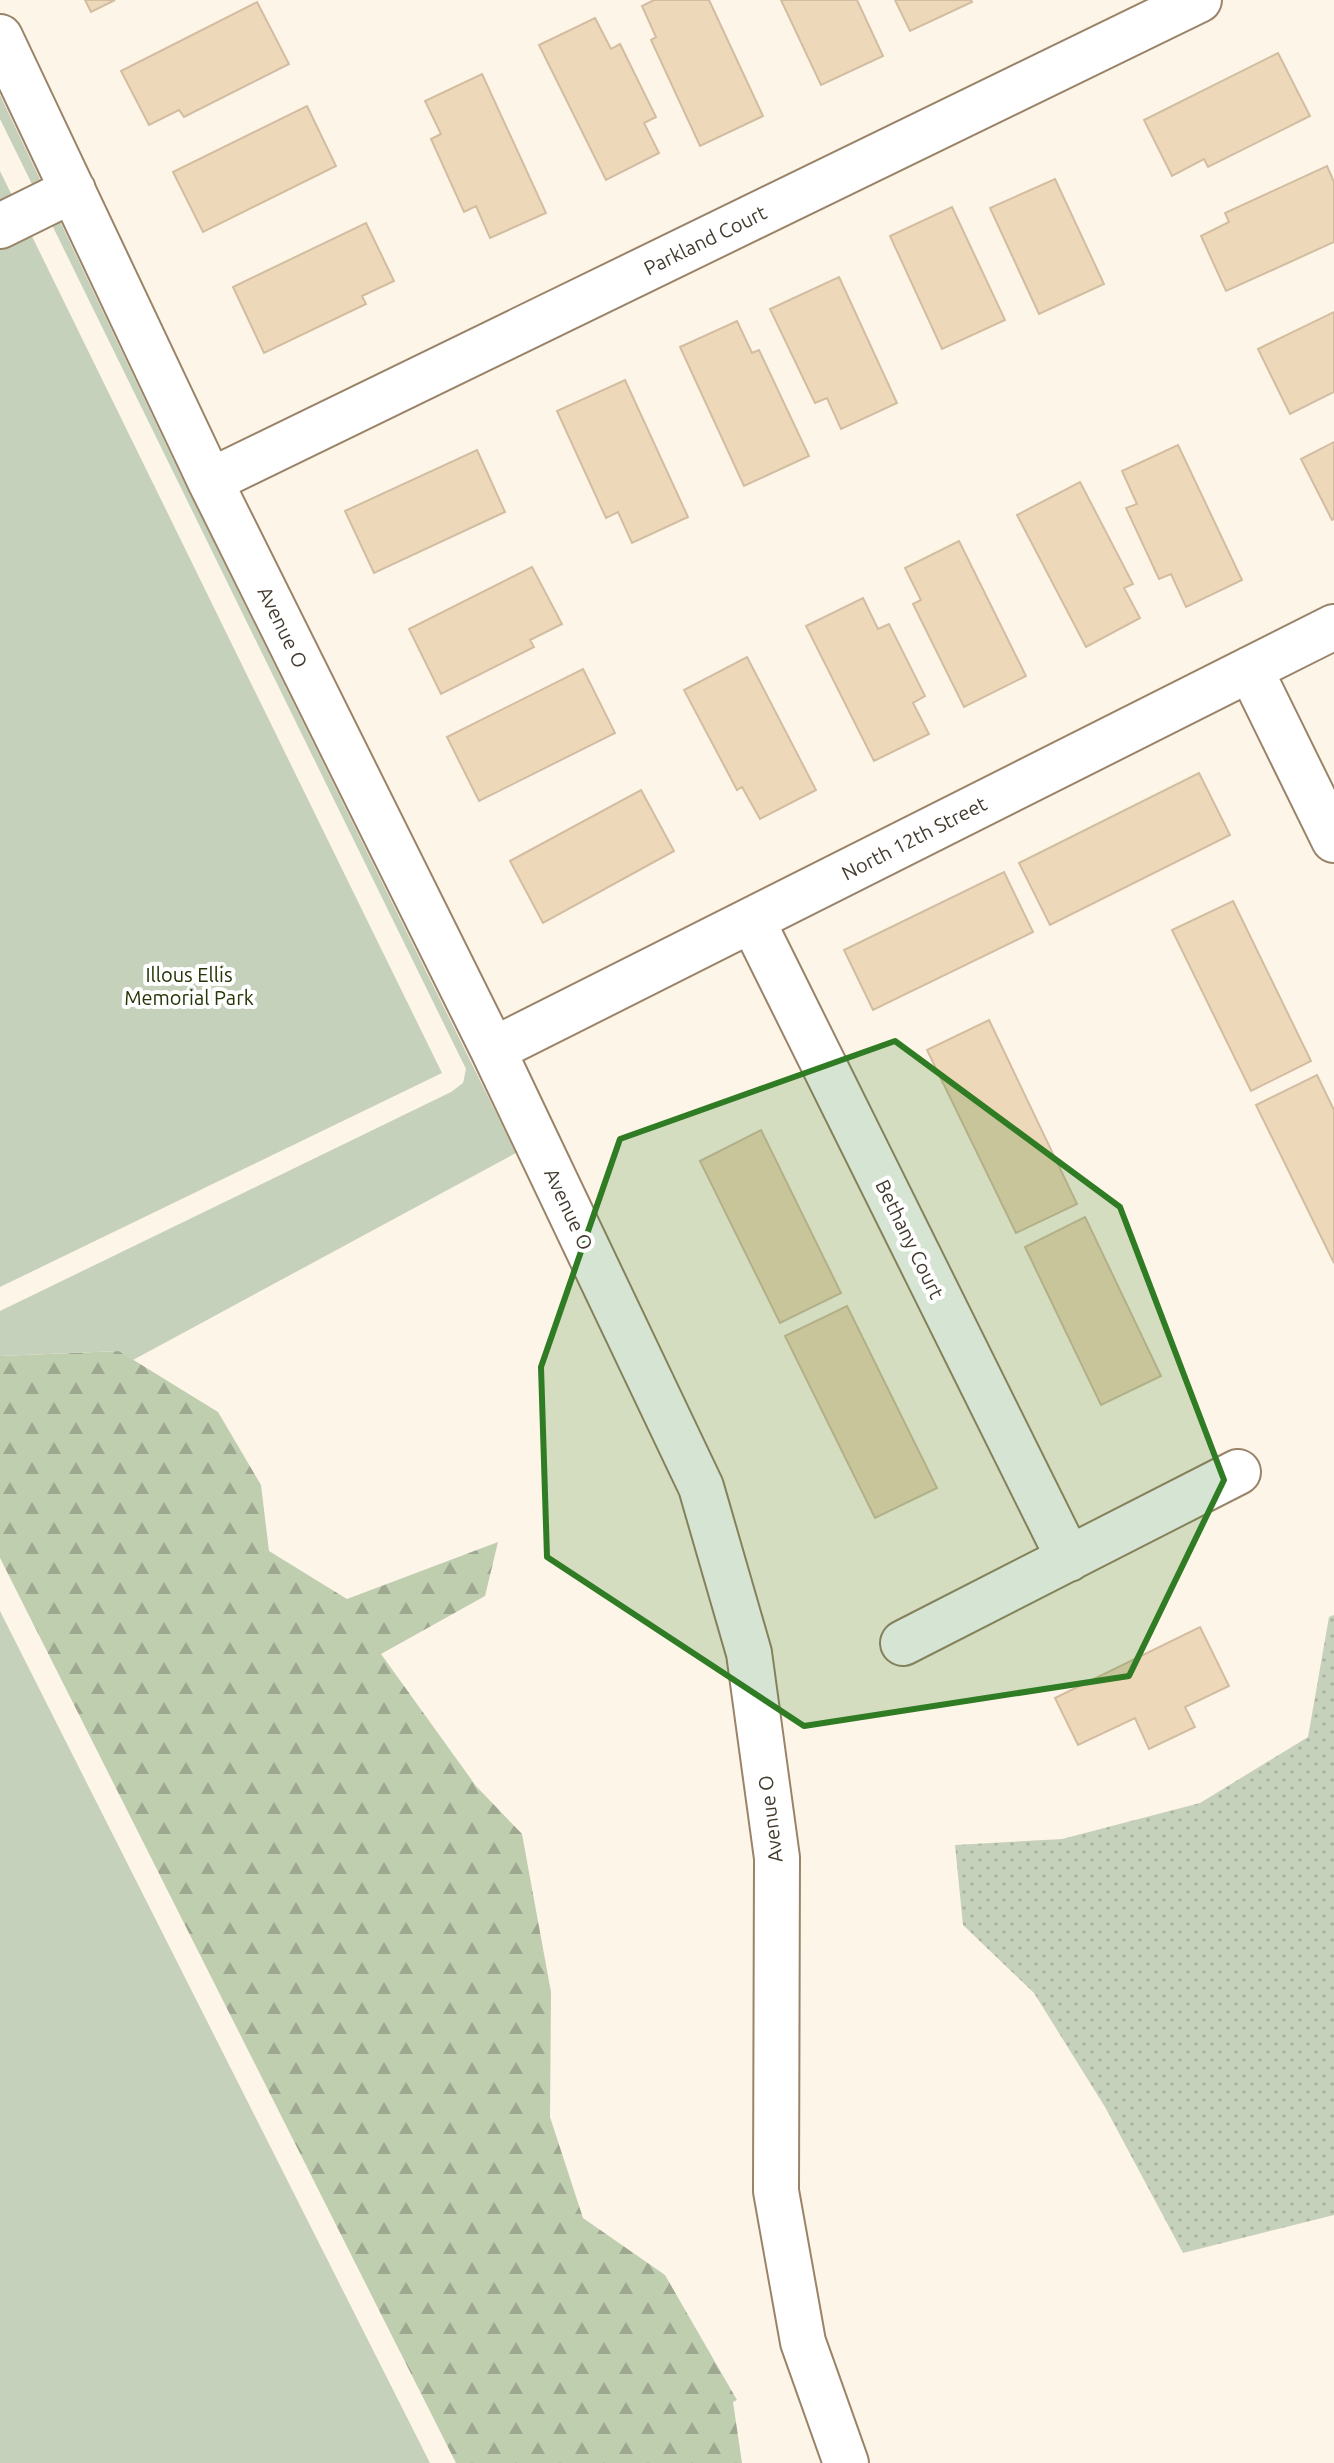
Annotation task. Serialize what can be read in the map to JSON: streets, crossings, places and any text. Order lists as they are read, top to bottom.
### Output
{
  "streets": {
    "street": [
      "Parkland Court",
      "Avenue O",
      "North 12th Street",
      "Bethany Court"
    ]
  },
  "crossings": [
    ["Parkland Court", "Avenue O"],
    ["Avenue O", "North 12th Street"],
    ["North 12th Street", "Bethany Court"]
  ],
  "parks": ["Illous Ellis Memorial Park"]
}
